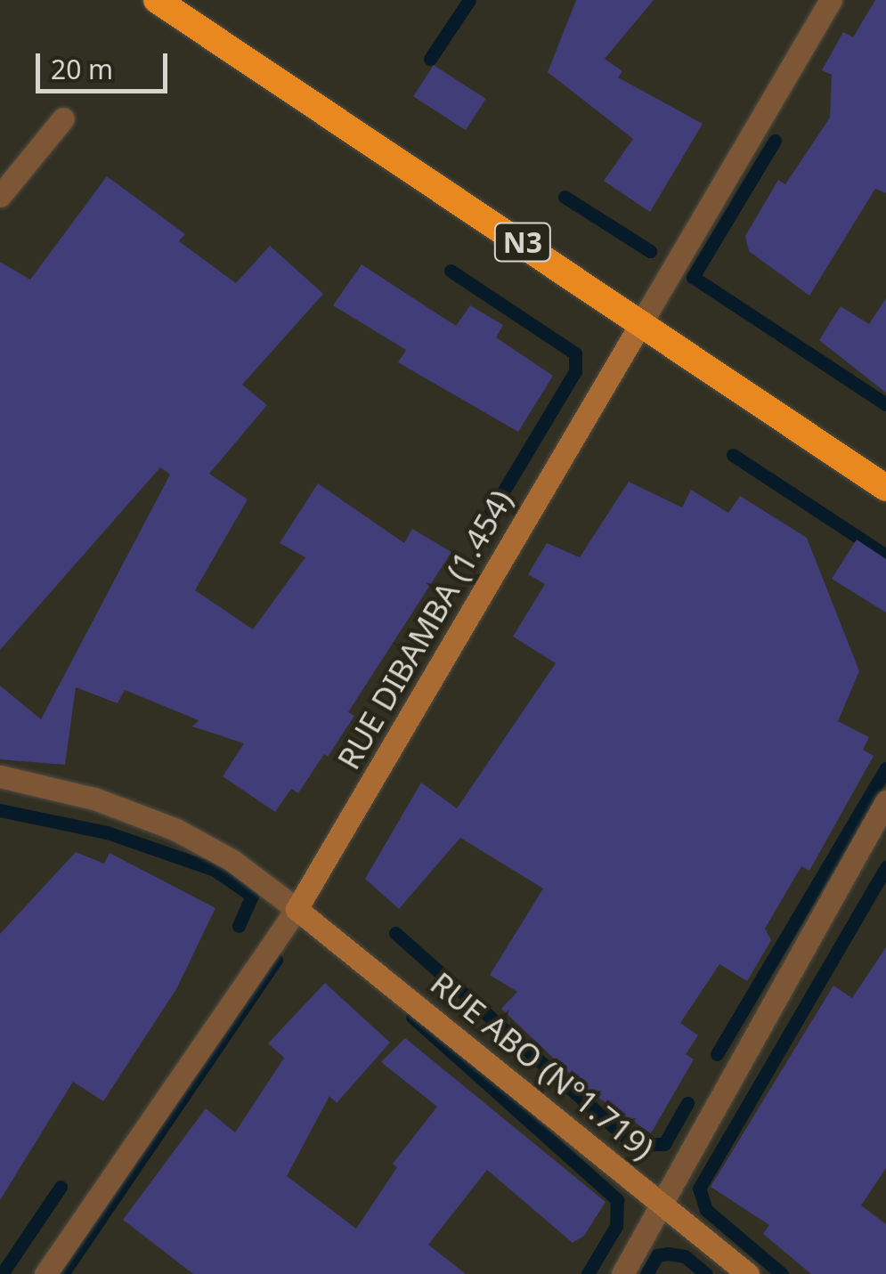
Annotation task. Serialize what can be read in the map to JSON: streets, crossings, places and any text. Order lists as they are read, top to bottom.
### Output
{
  "streets": {
    "highway": ["N3"],
    "street": ["RUE DIBAMBA (1.454)", "RUE ABO (N°1.719)"]
  },
  "crossings": [
    ["N3", "RUE DIBAMBA (1.454)"],
    ["RUE DIBAMBA (1.454)", "RUE ABO (N°1.719)"]
  ],
  "scale_bar": "20 m"
}
